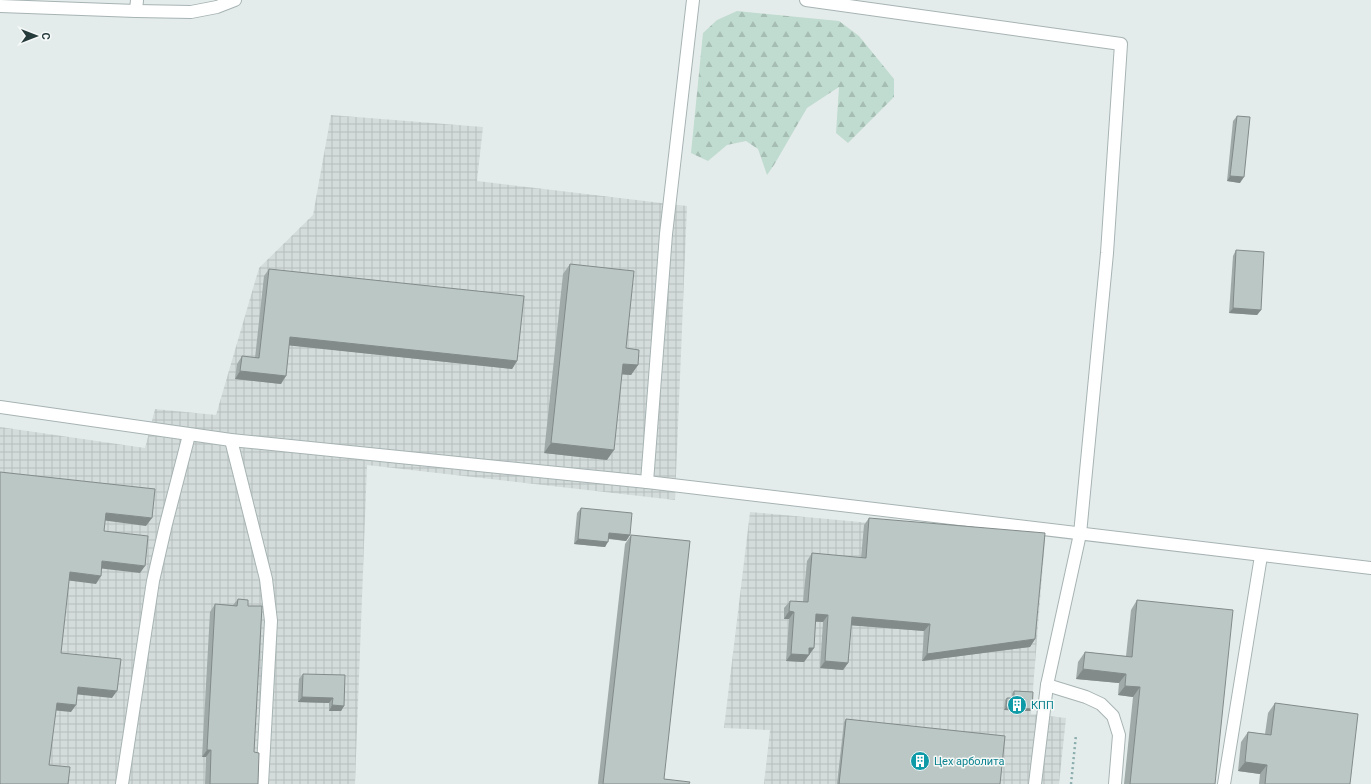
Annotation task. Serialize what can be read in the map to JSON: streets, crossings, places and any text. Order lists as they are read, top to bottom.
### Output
{
  "places": {
    "building": ["КПП", "Цех арболита"]
  },
  "north": "right"
}
